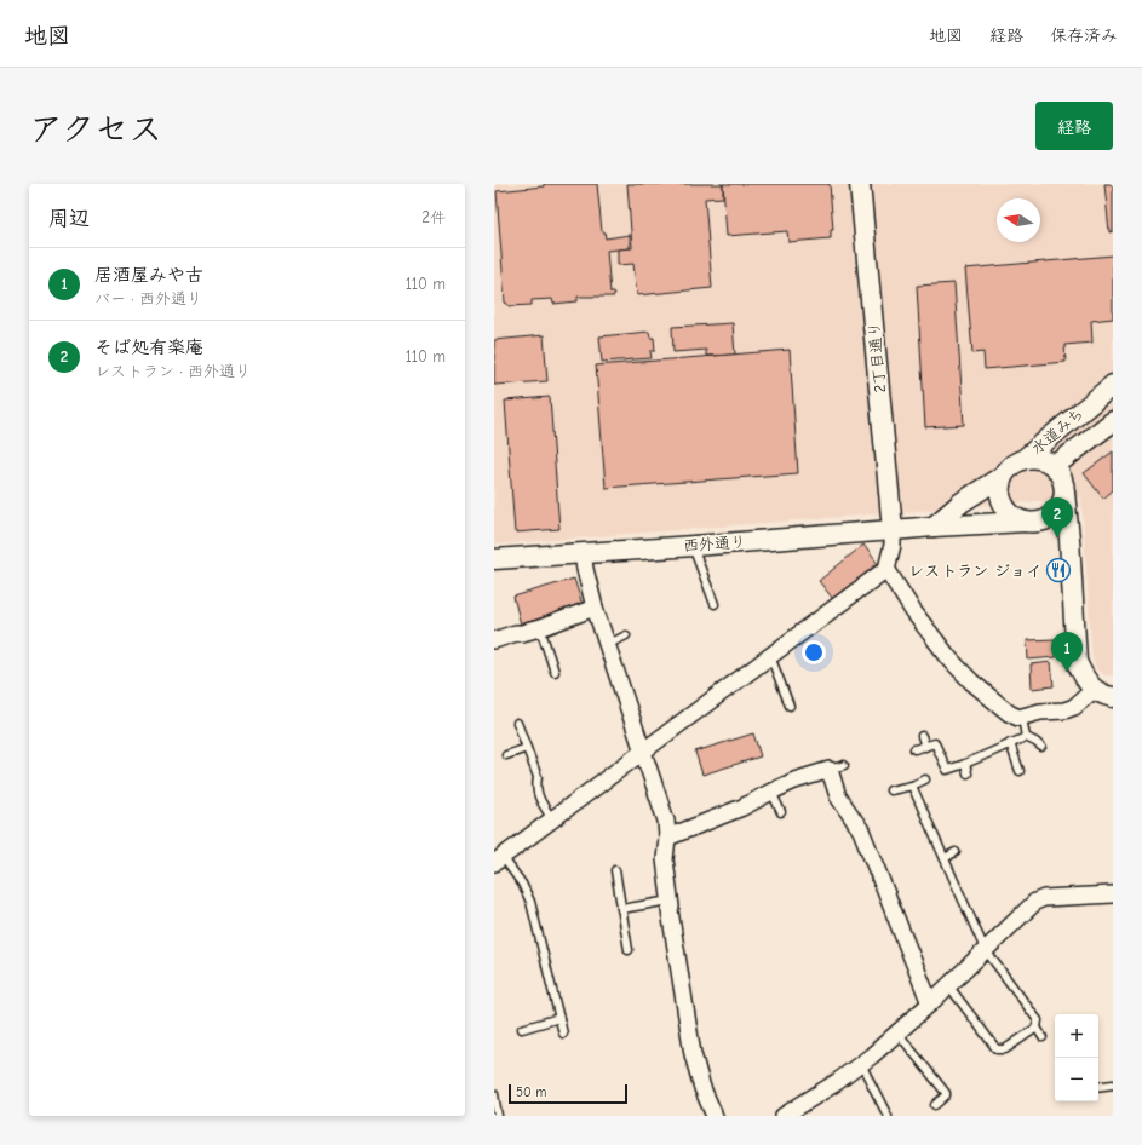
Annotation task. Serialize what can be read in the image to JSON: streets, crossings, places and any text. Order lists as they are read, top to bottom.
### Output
{
  "streets": {
    "street": ["2丁目通り", "水道みち", "西外通り"]
  },
  "crossings": [
    ["2丁目通り", "西外通り"],
    ["水道みち", "西外通り"]
  ],
  "places": {
    "restaurant": ["レストラン ジョイ"]
  },
  "scale_bar": "50 m",
  "north": "left",
  "page": {
    "header": "地図",
    "nav": ["地図", "経路", "保存済み"],
    "title": "アクセス",
    "buttons": "経路",
    "heading": ["周辺", "2件"],
    "list": [
      {
        "mark": "1",
        "name": "居酒屋みや古",
        "note": "バー · 西外通り",
        "value": "110 m"
      },
      {
        "mark": "2",
        "name": "そば処有楽庵",
        "note": "レストラン · 西外通り",
        "value": "110 m"
      }
    ],
    "pins": ["2", "1"],
    "map_buttons": ["+", "−"],
    "scale": "50 m"
  }
}
